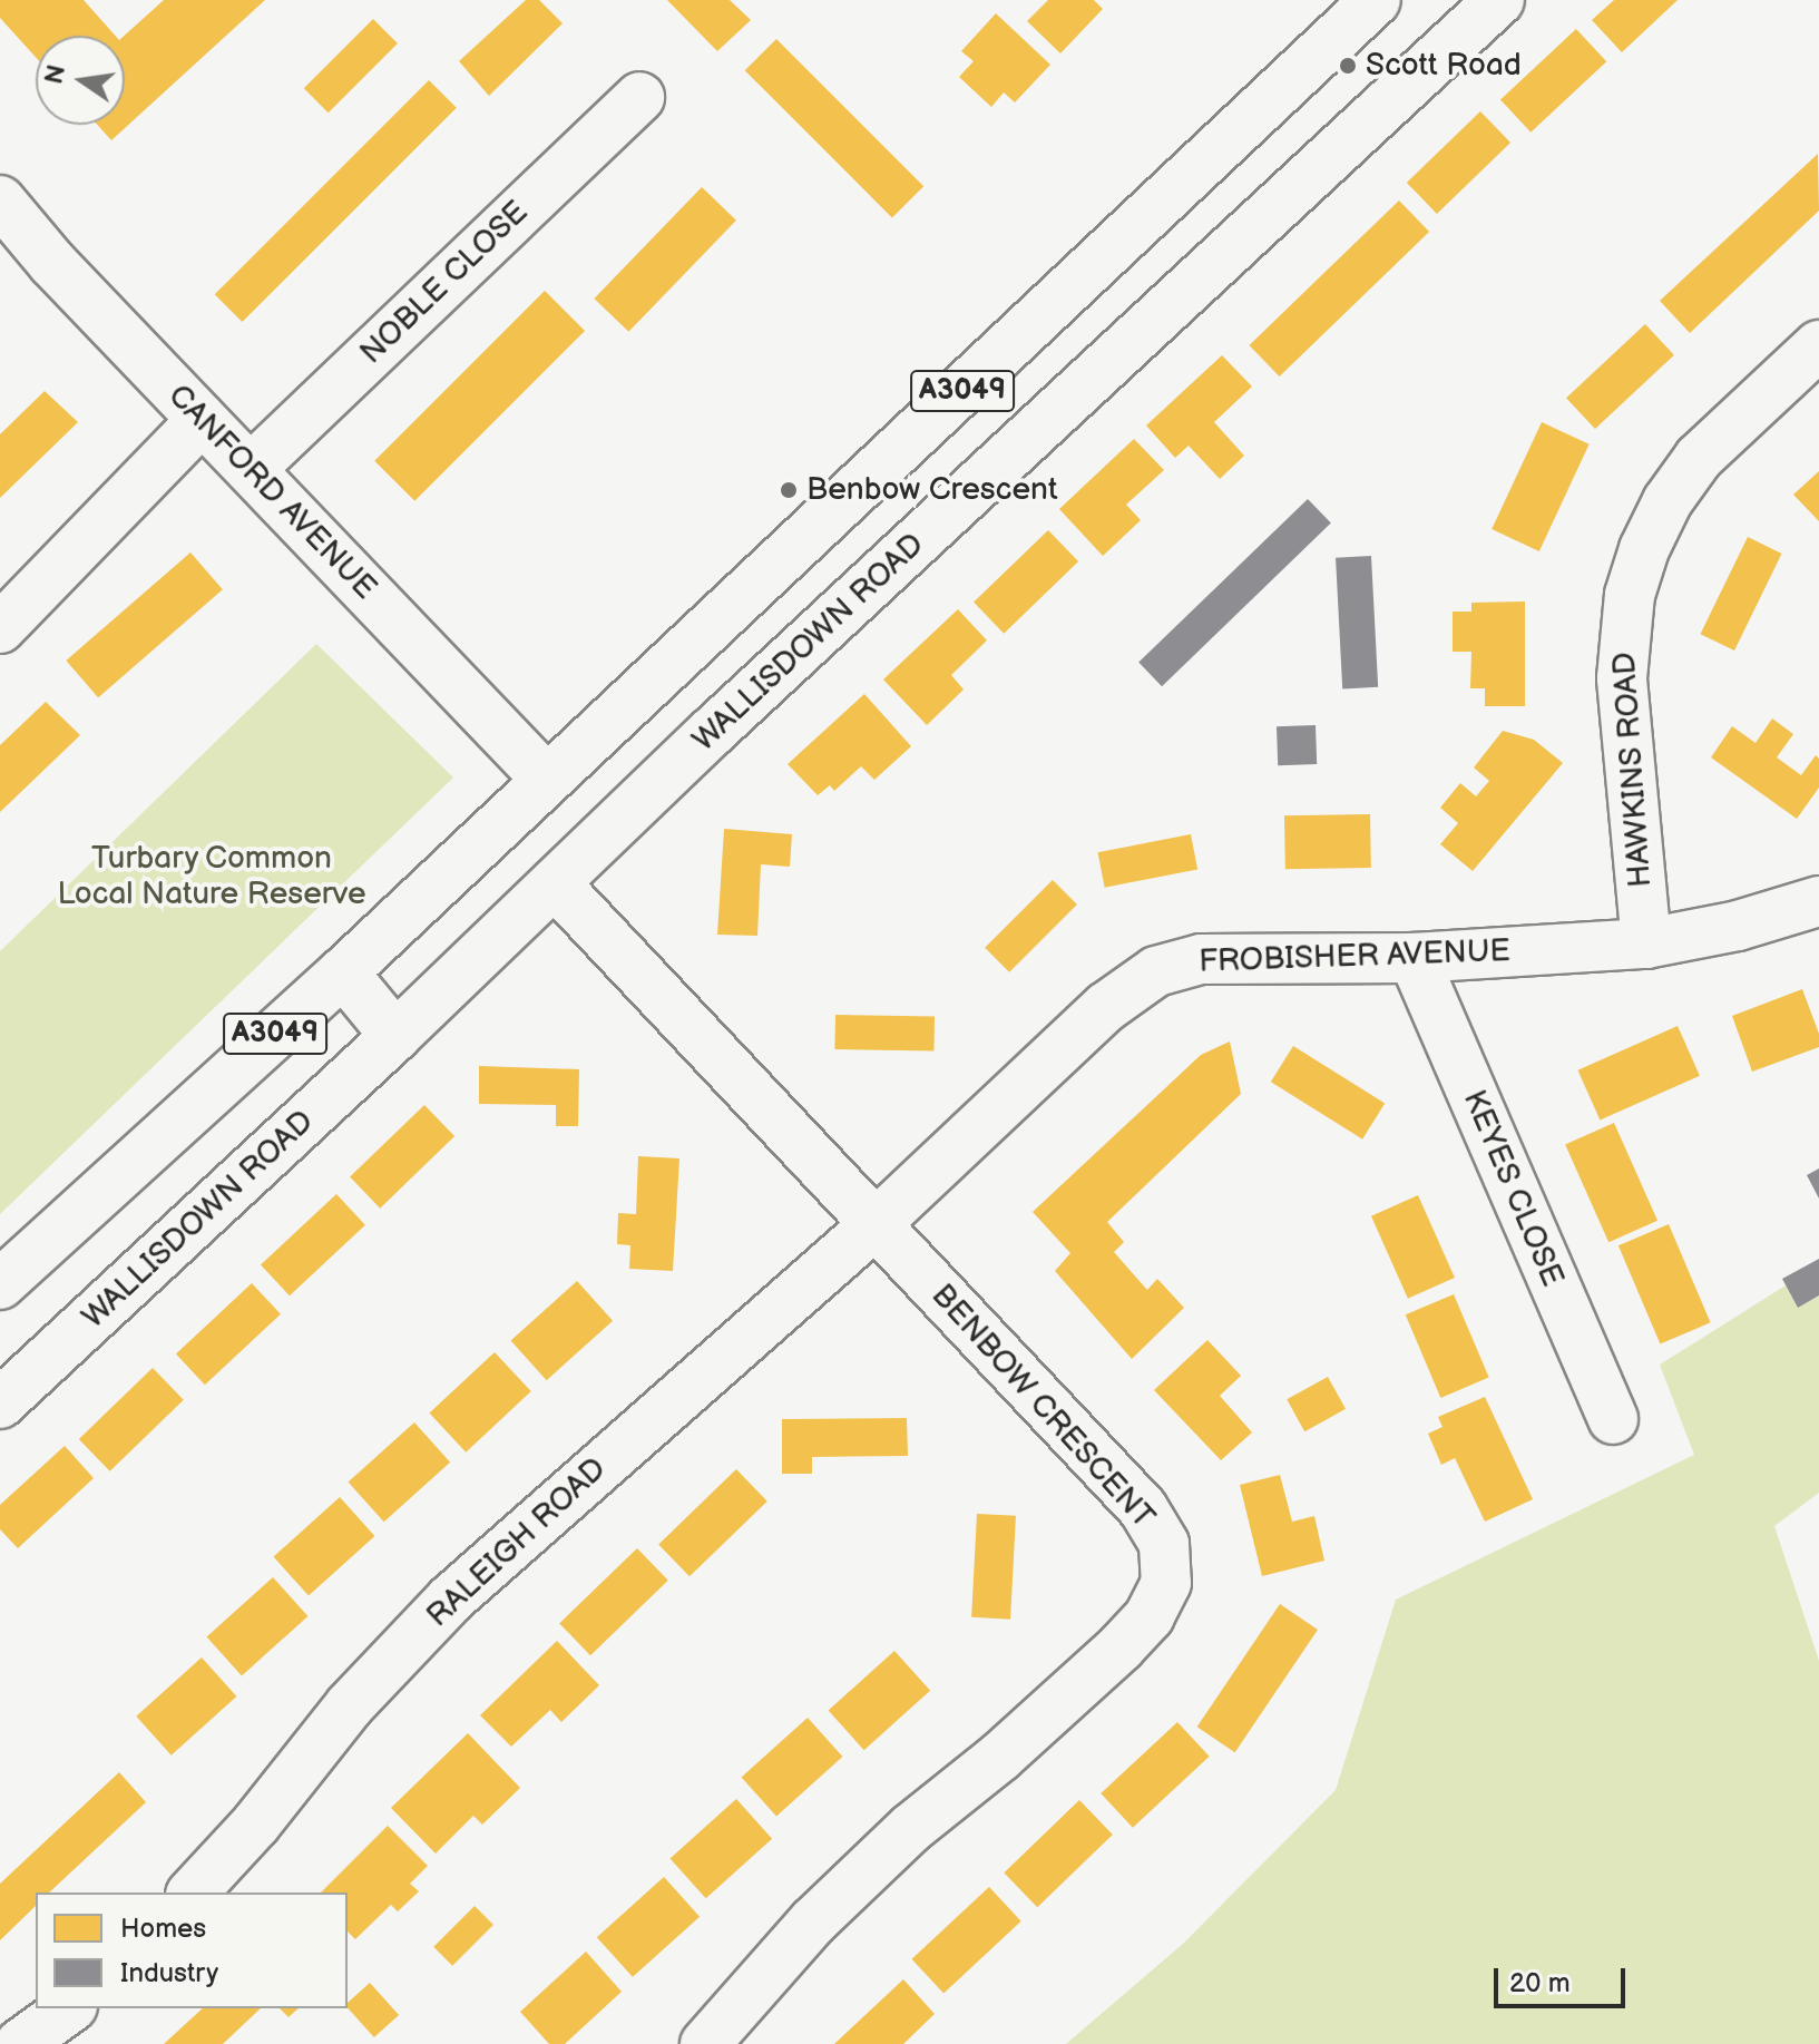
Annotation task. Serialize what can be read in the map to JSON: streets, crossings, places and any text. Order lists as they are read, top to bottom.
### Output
{
  "streets": {
    "street": [
      "NOBLE CLOSE",
      "A3049",
      "CANFORD AVENUE",
      "WALLISDOWN ROAD",
      "HAWKINS ROAD",
      "FROBISHER AVENUE",
      "KEYES CLOSE",
      "BENBOW CRESCENT",
      "RALEIGH ROAD"
    ]
  },
  "crossings": [
    ["NOBLE CLOSE", "CANFORD AVENUE"],
    ["A3049", "CANFORD AVENUE"],
    ["WALLISDOWN ROAD", "BENBOW CRESCENT"],
    ["HAWKINS ROAD", "FROBISHER AVENUE"],
    ["FROBISHER AVENUE", "KEYES CLOSE"],
    ["FROBISHER AVENUE", "BENBOW CRESCENT"],
    ["FROBISHER AVENUE", "RALEIGH ROAD"],
    ["BENBOW CRESCENT", "RALEIGH ROAD"]
  ],
  "parks": ["Turbary Common Local Nature Reserve"],
  "places": ["Scott Road", "Benbow Crescent"],
  "legend": ["Homes", "Industry"],
  "scale_bar": "20 m",
  "north": "left"
}
